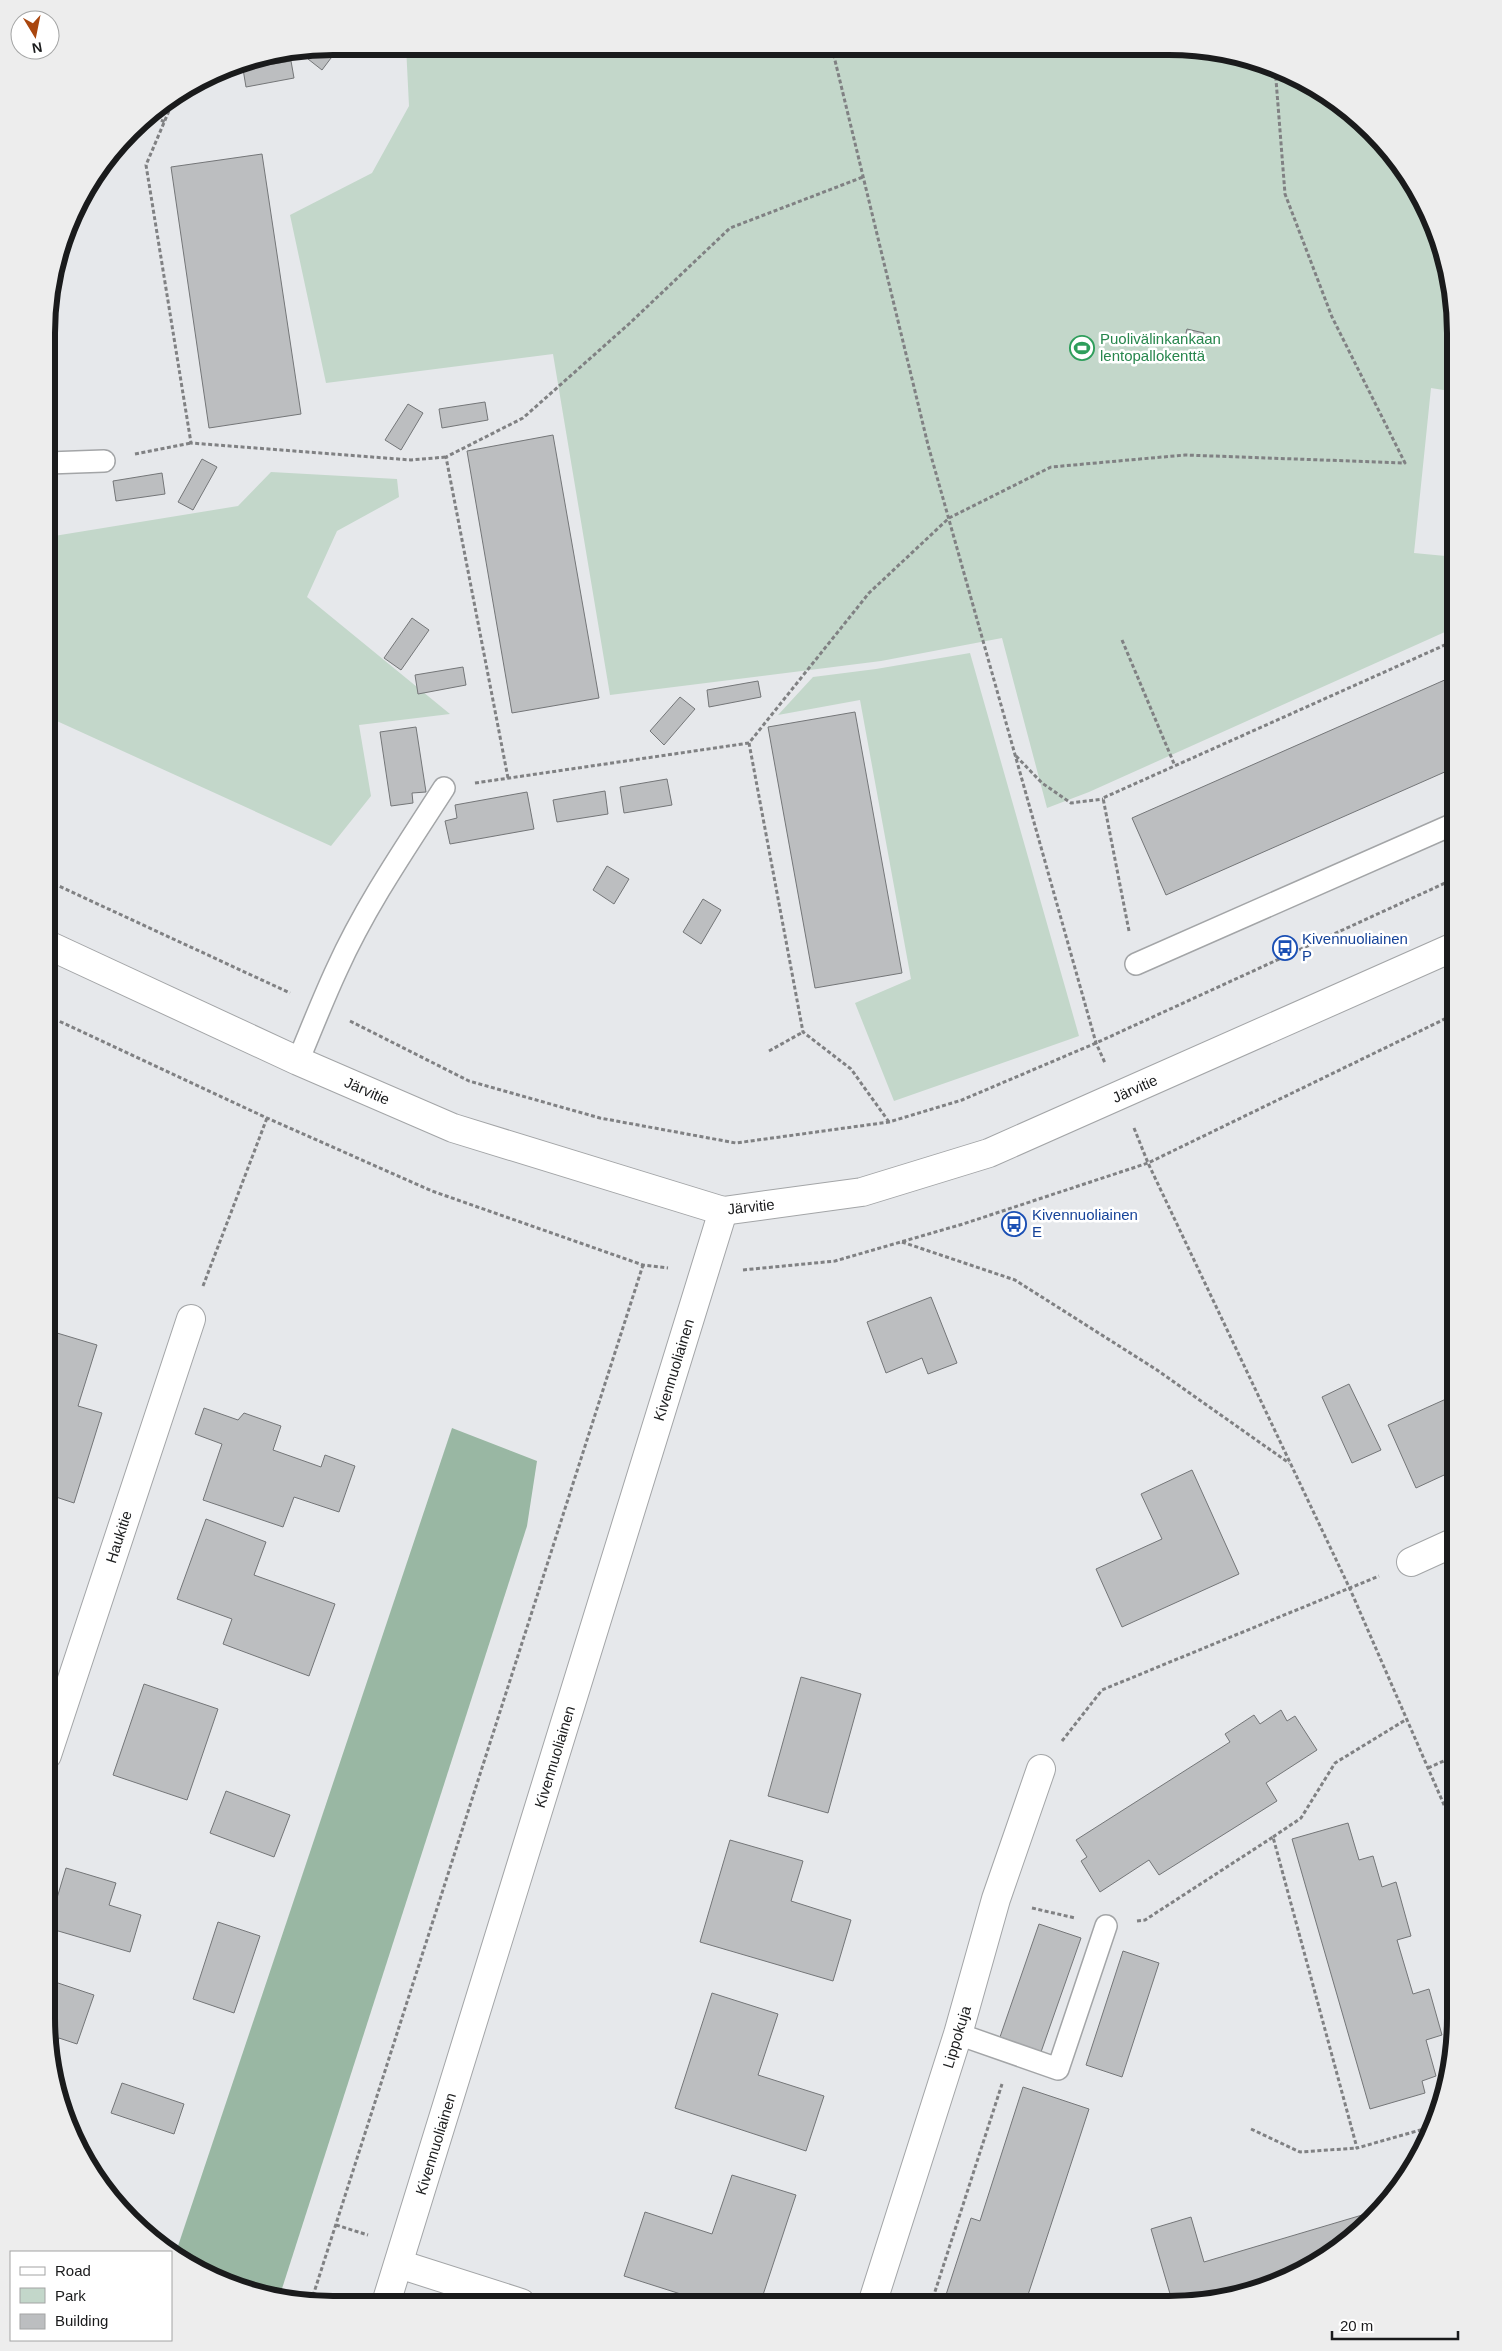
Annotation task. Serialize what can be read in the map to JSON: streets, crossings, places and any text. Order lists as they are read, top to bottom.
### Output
{
  "streets": {
    "street": [
      "Järvitie",
      "Kivennuoliainen",
      "Haukitie",
      "Lippokuja"
    ]
  },
  "crossings": [
    ["Järvitie", "Kivennuoliainen"]
  ],
  "places": {
    "sports": ["Puolivälinkankaan lentopallokenttä"],
    "bus stop": ["Kivennuoliainen P", "Kivennuoliainen E"]
  },
  "legend": ["Road", "Park", "Building"],
  "scale_bar": "20 m",
  "north": "bottom"
}
